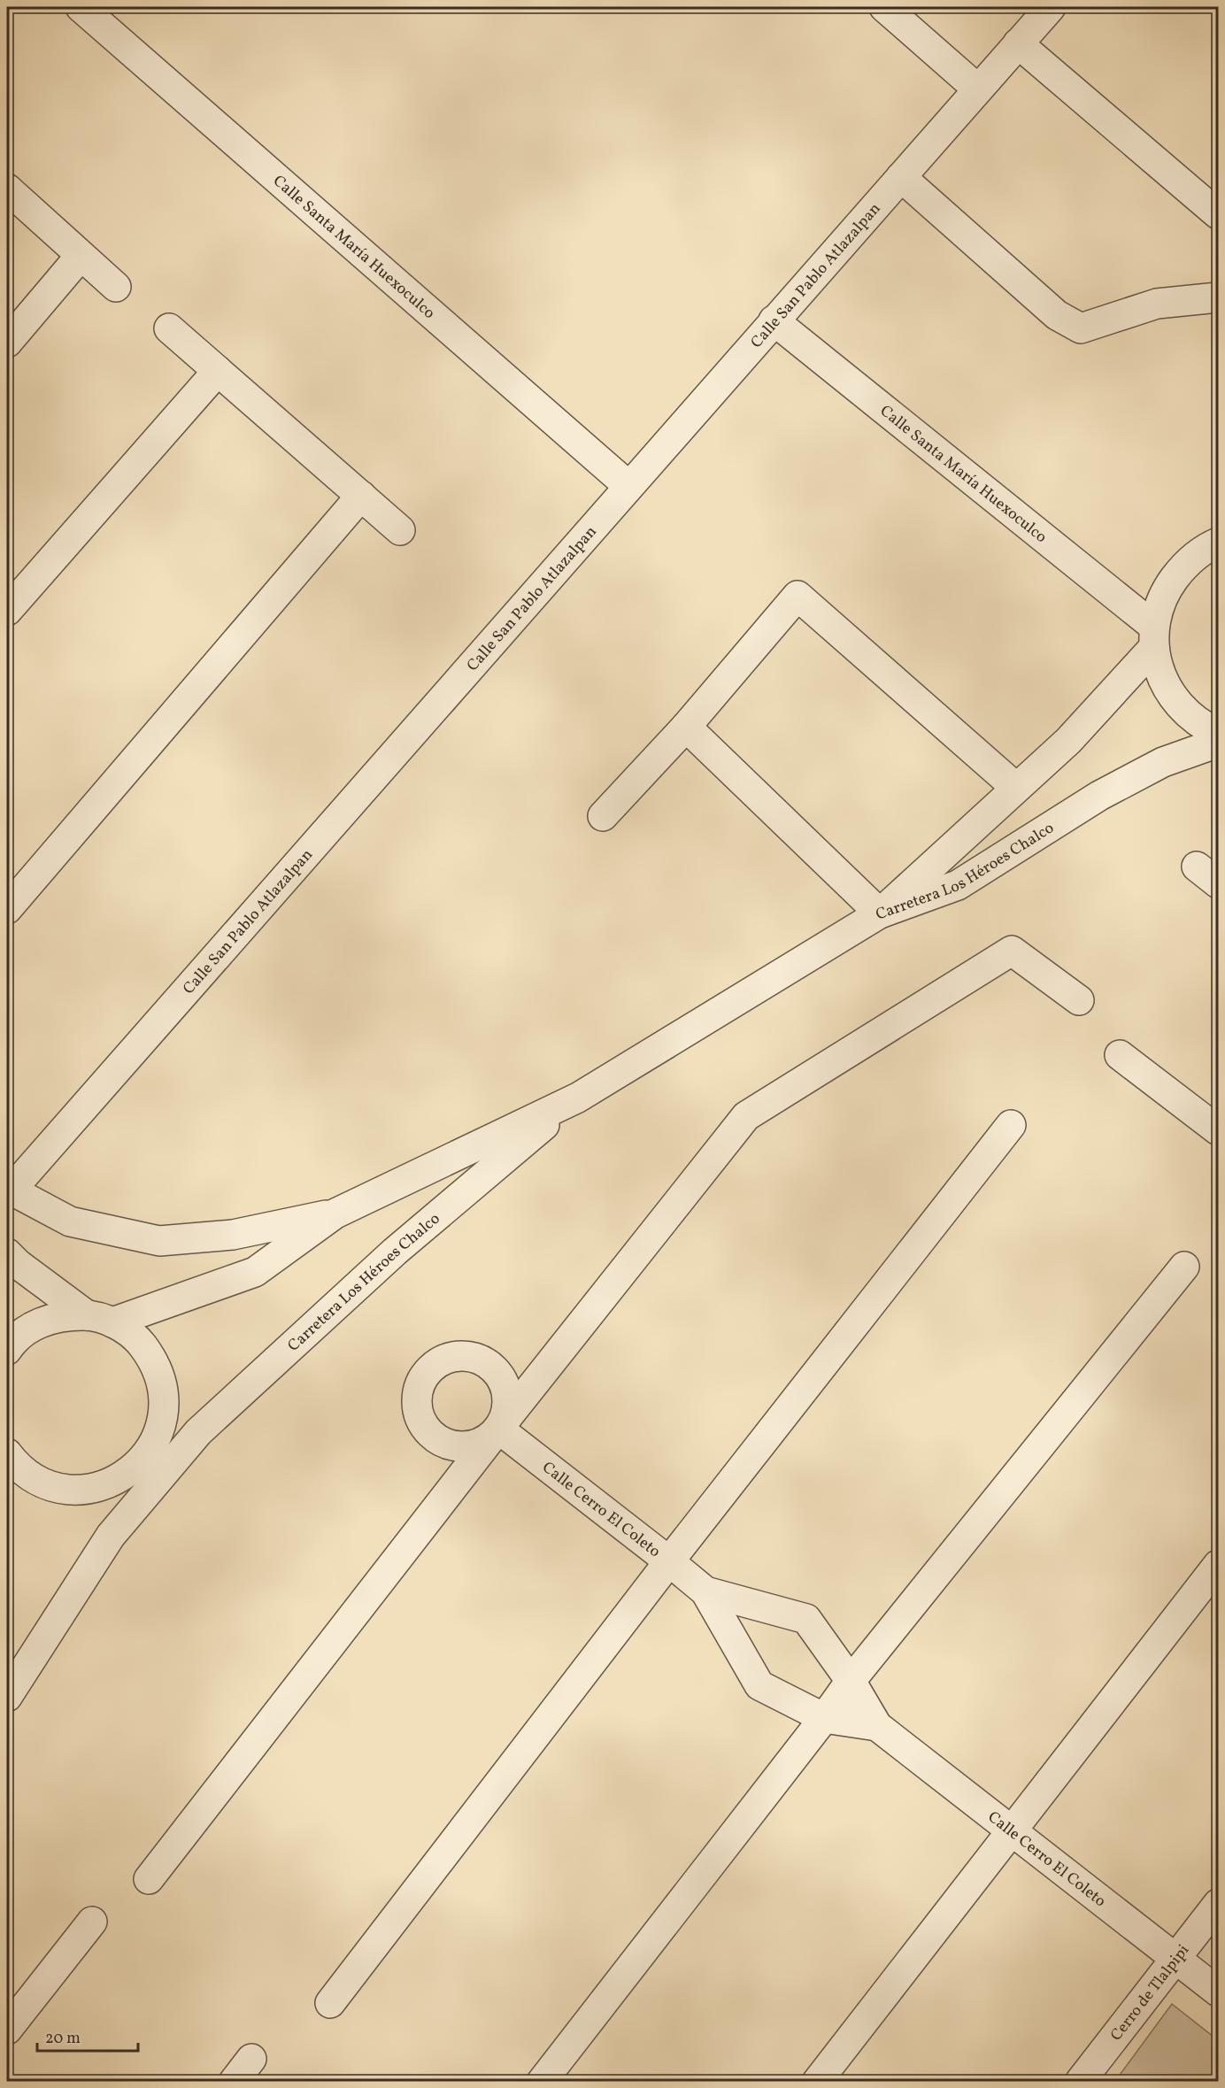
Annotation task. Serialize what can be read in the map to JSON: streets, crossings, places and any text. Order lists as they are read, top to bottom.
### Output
{
  "streets": {
    "street": [
      "Calle Santa María Huexoculco",
      "Calle San Pablo Atlazalpan",
      "Carretera Los Héroes Chalco",
      "Calle Cerro El Coleto",
      "Cerro de Tlalpipi"
    ]
  },
  "crossings": [
    ["Calle Santa María Huexoculco", "Calle San Pablo Atlazalpan"],
    ["Calle Santa María Huexoculco", "Carretera Los Héroes Chalco"],
    ["Calle Cerro El Coleto", "Cerro de Tlalpipi"]
  ],
  "scale_bar": "20 m"
}
